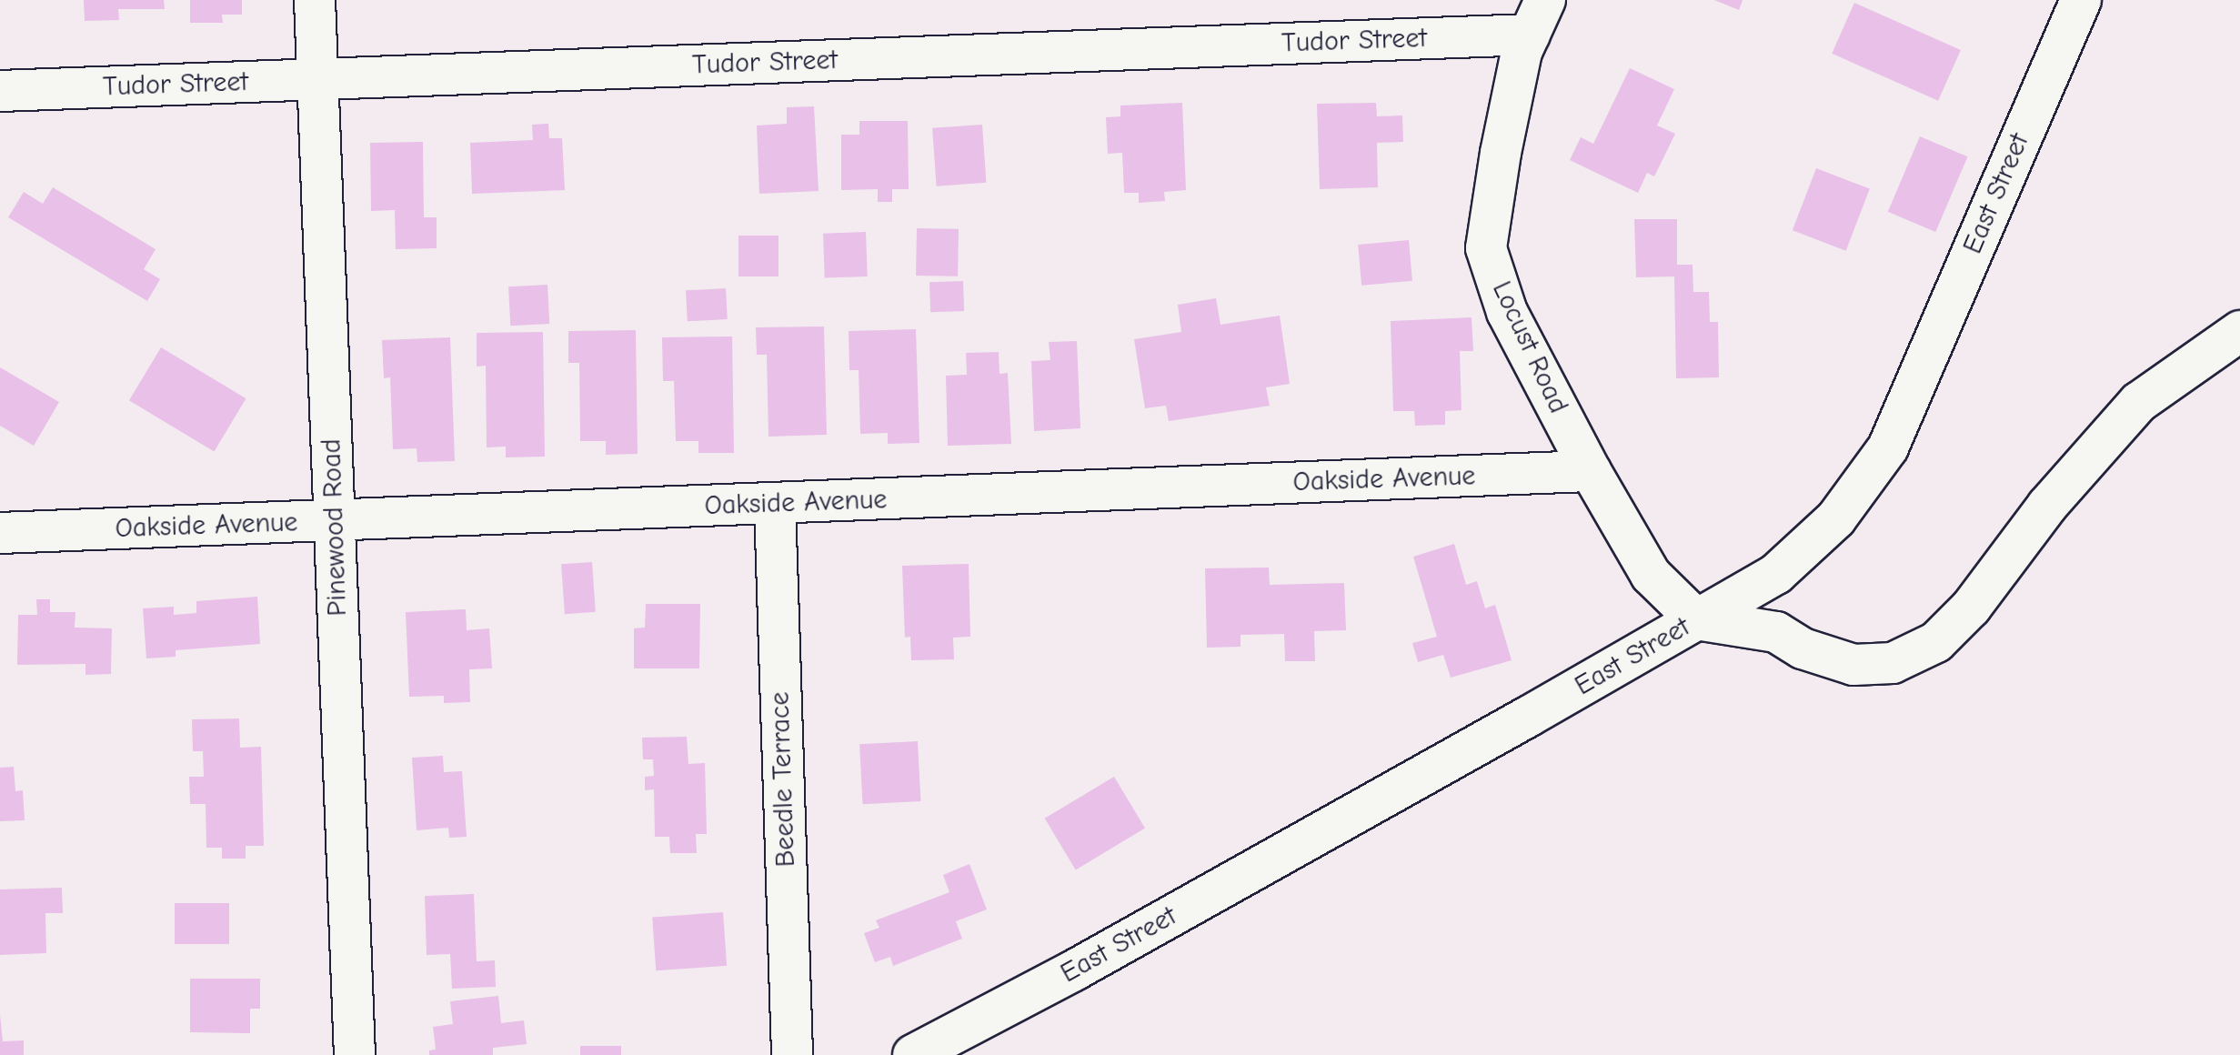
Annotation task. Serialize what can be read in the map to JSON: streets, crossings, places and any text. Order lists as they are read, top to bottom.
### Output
{
  "streets": {
    "street": [
      "Tudor Street",
      "East Street",
      "Locust Road",
      "Oakside Avenue",
      "Pinewood Road",
      "Beedle Terrace"
    ]
  },
  "crossings": [
    ["Tudor Street", "Locust Road"],
    ["Tudor Street", "Pinewood Road"],
    ["East Street", "Locust Road"],
    ["Locust Road", "Oakside Avenue"],
    ["Oakside Avenue", "Pinewood Road"],
    ["Oakside Avenue", "Beedle Terrace"]
  ]
}
